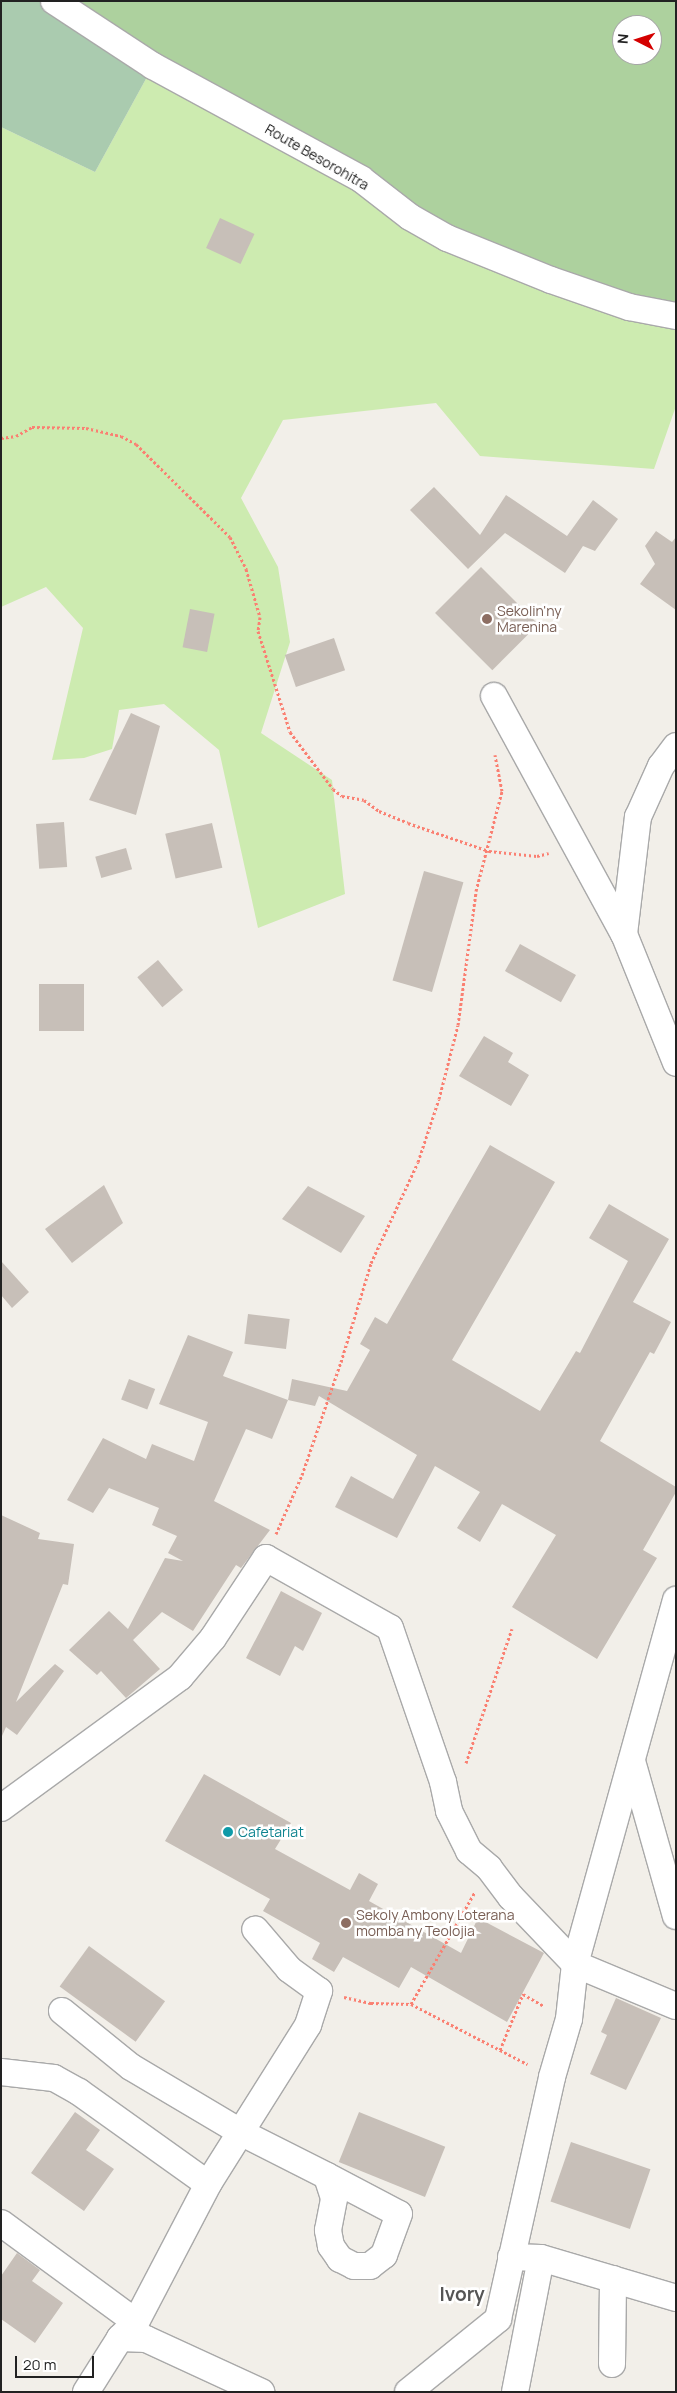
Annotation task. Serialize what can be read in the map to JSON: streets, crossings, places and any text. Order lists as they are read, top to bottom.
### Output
{
  "streets": {
    "street": ["Route Besorohitra"]
  },
  "districts": ["Ivory"],
  "places": ["Sekolin'ny Marenina", "Cafetariat", "Sekoly Ambony Loterana momba ny Teolojia"],
  "scale_bar": "20 m",
  "north": "left"
}
